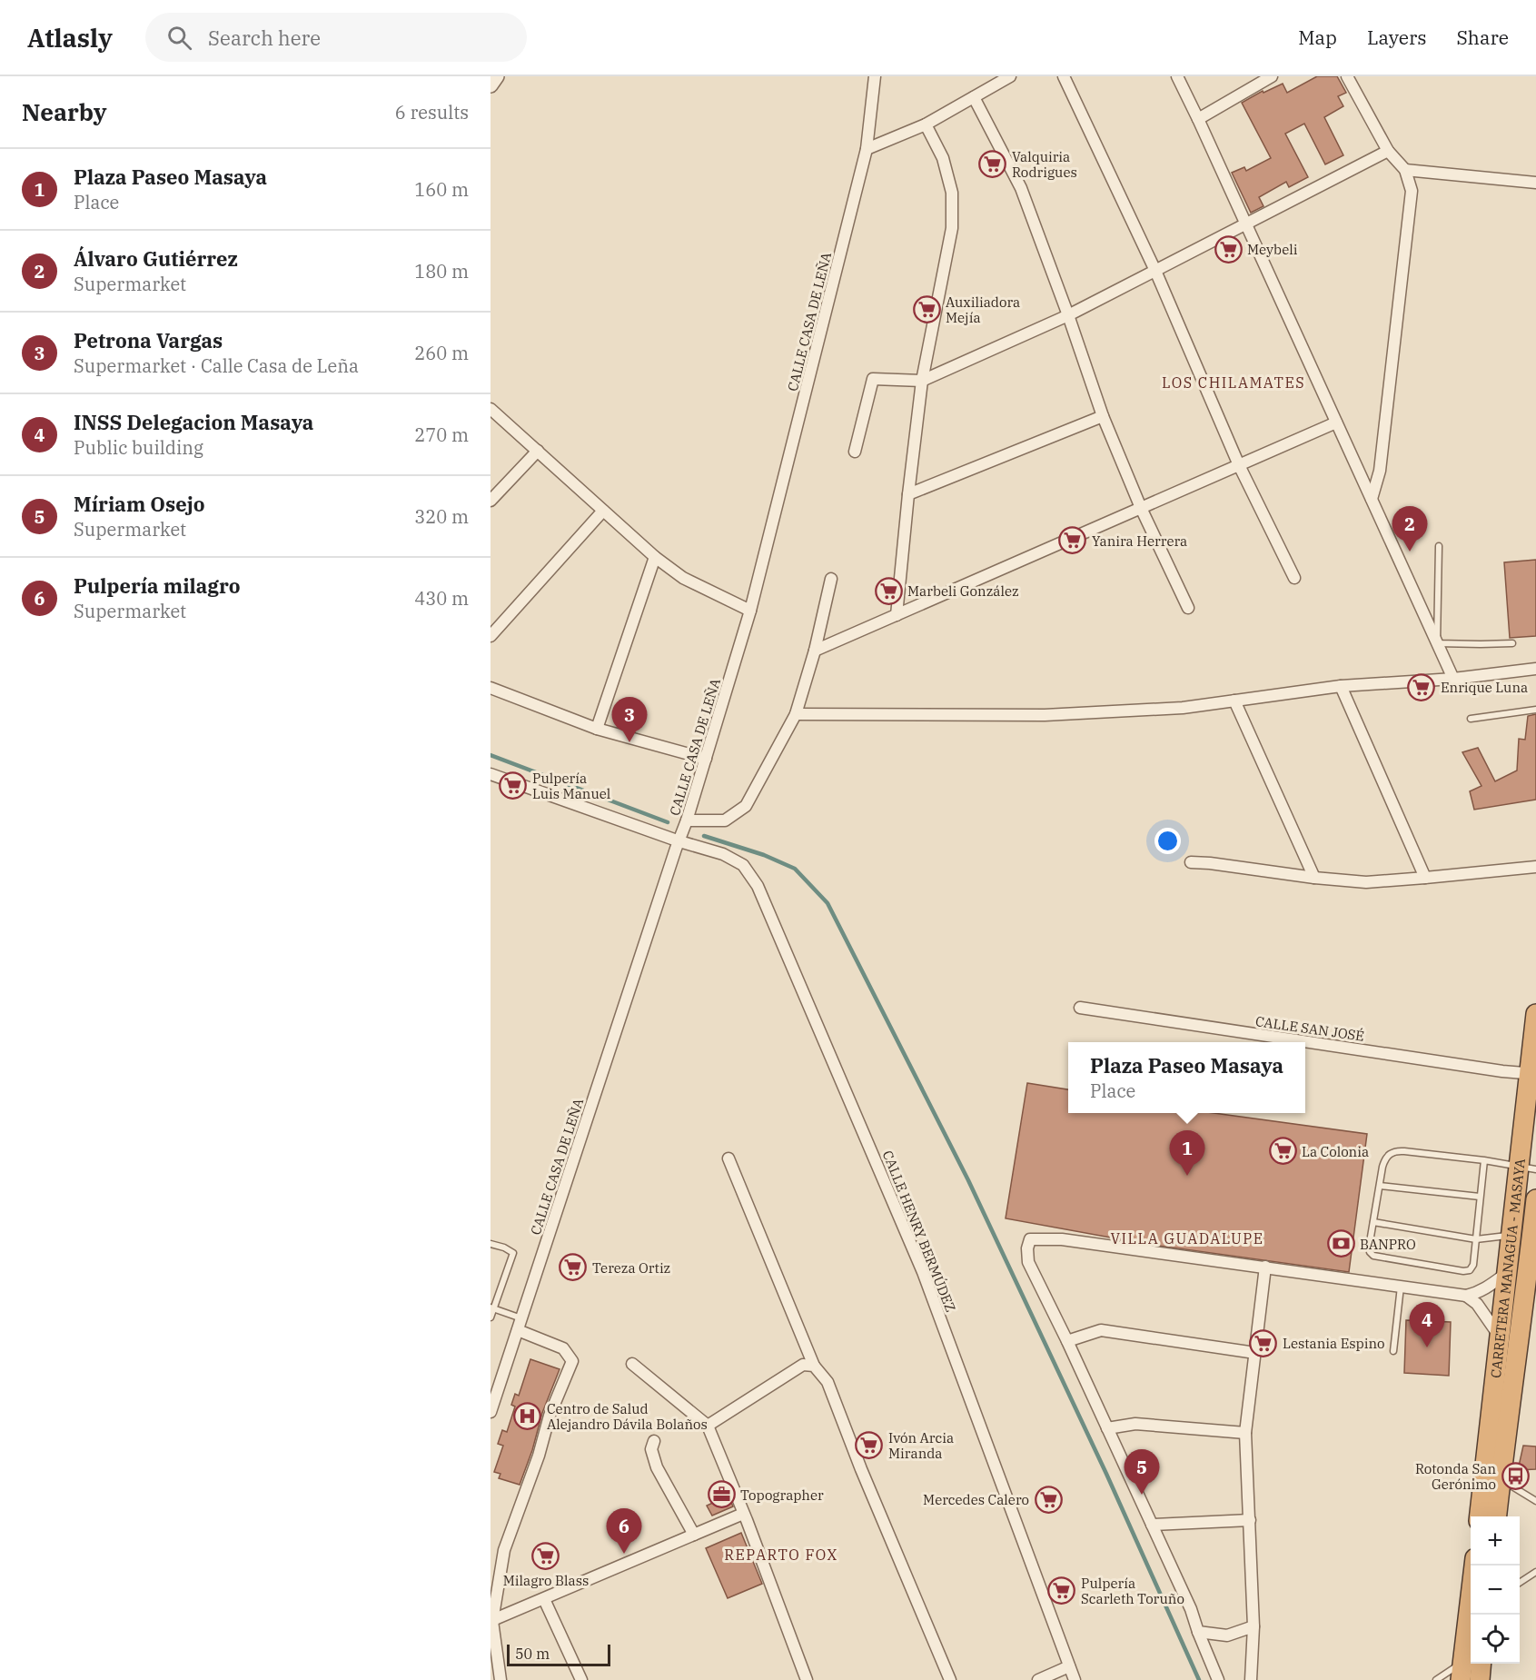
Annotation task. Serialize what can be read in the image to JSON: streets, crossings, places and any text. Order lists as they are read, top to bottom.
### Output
{
  "streets": {
    "highway": ["CARRETERA MANAGUA - MASAYA"],
    "street": ["CALLE CASA DE LEÑA", "CALLE SAN JOSÉ", "CALLE HENRY BERMÚDEZ"]
  },
  "crossings": [
    ["CALLE CASA DE LEÑA", "CALLE HENRY BERMÚDEZ"],
    ["CALLE SAN JOSÉ", "CARRETERA MANAGUA - MASAYA"]
  ],
  "districts": ["LOS CHILAMATES", "VILLA GUADALUPE", "REPARTO FOX"],
  "places": {
    "supermarket": [
      "Valquiria Rodrigues",
      "Meybeli",
      "Auxiliadora Mejía",
      "Yanira Herrera",
      "Marbeli González",
      "Enrique Luna",
      "Pulpería Luis Manuel",
      "La Colonia",
      "Tereza Ortiz",
      "Lestania Espino",
      "Ivón Arcia Miranda",
      "Mercedes Calero",
      "Milagro Blass",
      "Pulpería Scarleth Toruño"
    ],
    "bank": ["BANPRO"],
    "hospital": ["Centro de Salud Alejandro Dávila Bolaños"],
    "bus stop": ["Rotonda San Gerónimo"],
    "office": ["Topographer"]
  },
  "scale_bar": "50 m",
  "page": {
    "header": "Atlasly",
    "search": "Search here",
    "nav": ["Map", "Layers", "Share"],
    "heading": ["Nearby", "6 results"],
    "list": [
      {
        "mark": "1",
        "name": "Plaza Paseo Masaya",
        "note": "Place",
        "value": "160 m"
      },
      {
        "mark": "2",
        "name": "Álvaro Gutiérrez",
        "note": "Supermarket",
        "value": "180 m"
      },
      {
        "mark": "3",
        "name": "Petrona Vargas",
        "note": "Supermarket · Calle Casa de Leña",
        "value": "260 m"
      },
      {
        "mark": "4",
        "name": "INSS Delegacion Masaya",
        "note": "Public building",
        "value": "270 m"
      },
      {
        "mark": "5",
        "name": "Míriam Osejo",
        "note": "Supermarket",
        "value": "320 m"
      },
      {
        "mark": "6",
        "name": "Pulpería milagro",
        "note": "Supermarket",
        "value": "430 m"
      }
    ],
    "pins": [
      "2",
      "3",
      "1",
      "4",
      "5",
      "6"
    ],
    "popup": ["Plaza Paseo Masaya", "Place"],
    "map_buttons": ["+", "−"],
    "scale": "50 m"
  }
}
